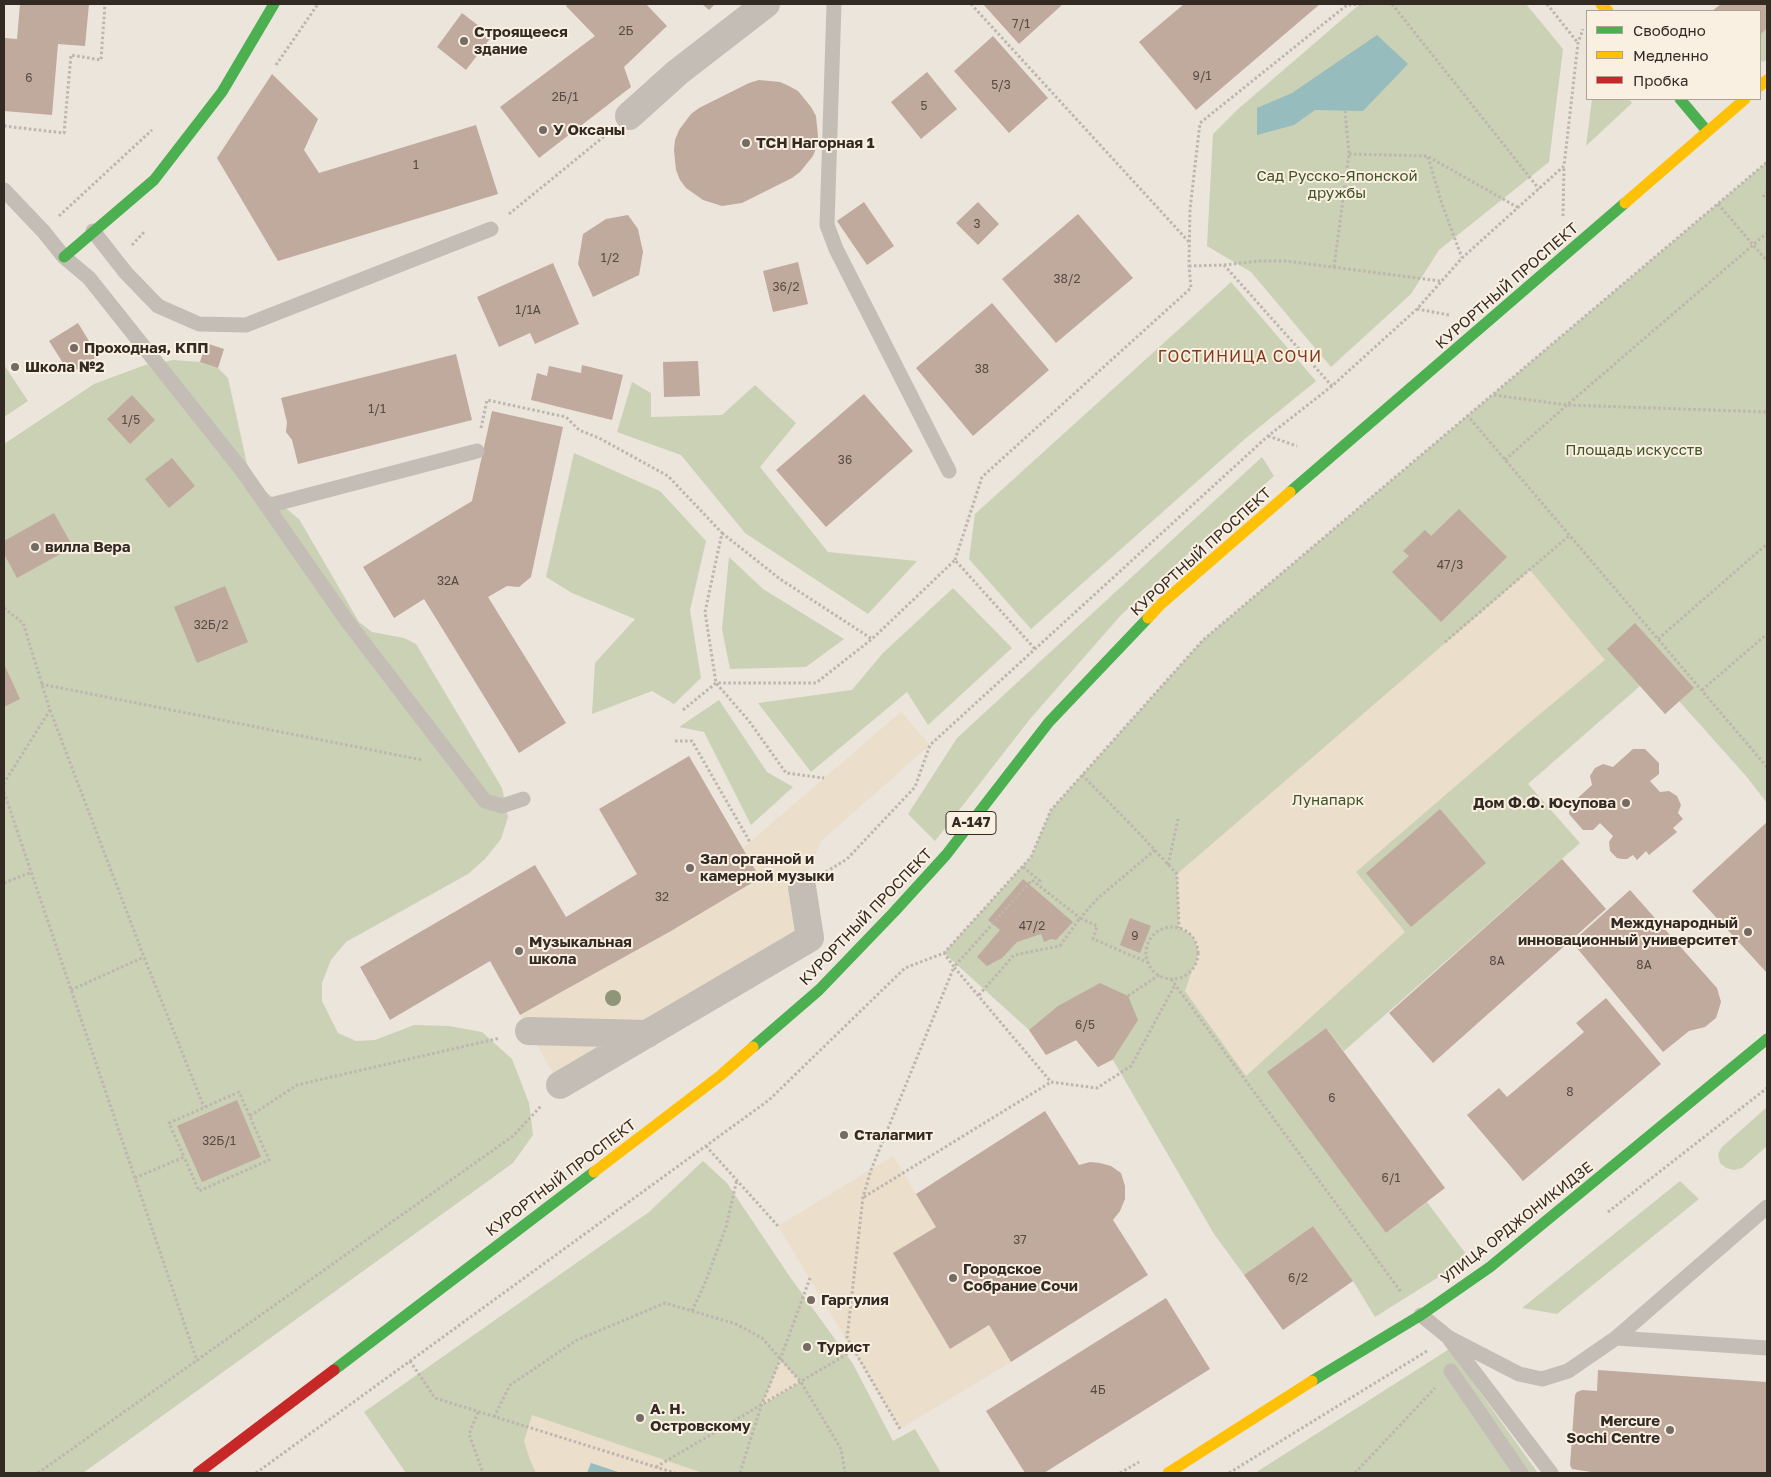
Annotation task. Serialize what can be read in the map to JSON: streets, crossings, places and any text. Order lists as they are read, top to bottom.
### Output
{
  "streets": {
    "main road": ["КУРОРТНЫЙ ПРОСПЕКТ", "А-147", "УЛИЦА ОРДЖОНИКИДЗЕ"]
  },
  "districts": ["ГОСТИНИЦА СОЧИ"],
  "parks": ["Сад Русско-Японской дружбы", "Площадь искусств", "Лунапарк"],
  "places": [
    "Строящееся здание",
    "У Оксаны",
    "ТСН Нагорная 1",
    "Проходная, КПП",
    "Школа №2",
    "вилла Вера",
    "Дом Ф.Ф. Юсупова",
    "Зал органной и камерной музыки",
    "Международный инновационный университет",
    "Музыкальная школа",
    "Сталагмит",
    "Городское Собрание Сочи",
    "Гаргулия",
    "Турист",
    "А. Н. Островскому",
    "Mercure Sochi Centre"
  ],
  "house_numbers": [
    "7/1",
    "2Б",
    "9/1",
    "6",
    "5/3",
    "2Б/1",
    "5",
    "1",
    "3",
    "1/2",
    "38/2",
    "36/2",
    "1/1А",
    "38",
    "1/1",
    "1/5",
    "36",
    "47/3",
    "32А",
    "32Б/2",
    "32",
    "47/2",
    "9",
    "8А",
    "8А",
    "6/5",
    "8",
    "6",
    "32Б/1",
    "6/1",
    "37",
    "6/2",
    "4Б"
  ],
  "legend": ["Свободно", "Медленно", "Пробка"]
}
